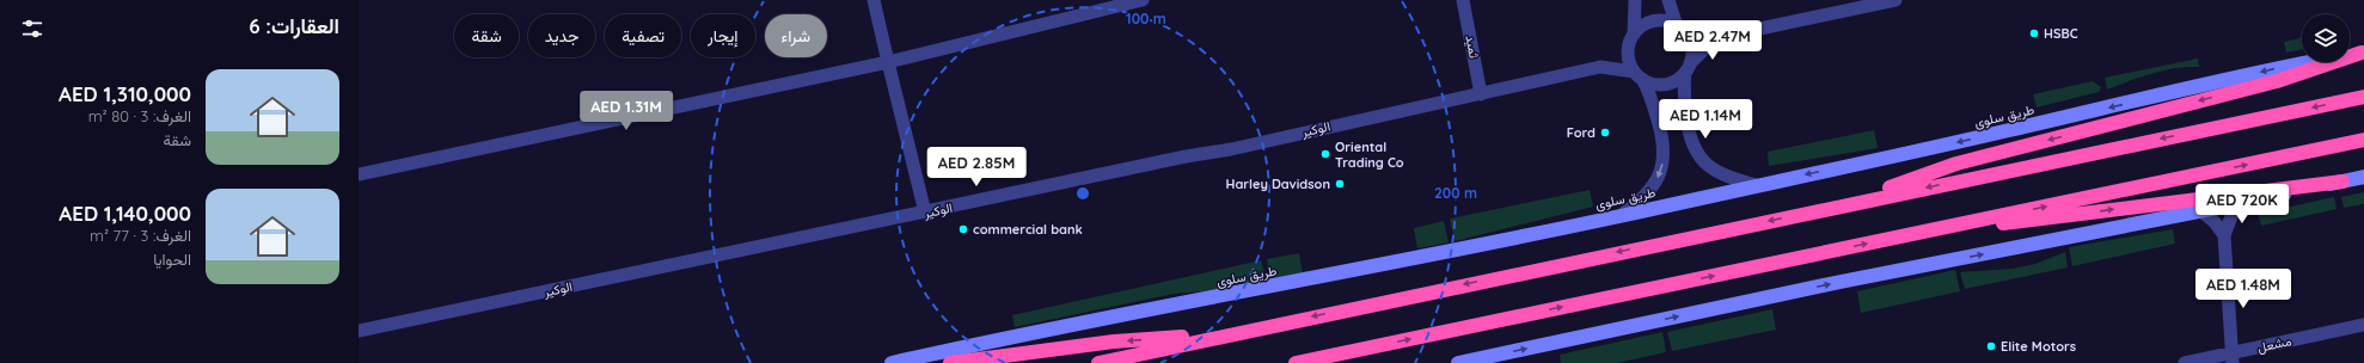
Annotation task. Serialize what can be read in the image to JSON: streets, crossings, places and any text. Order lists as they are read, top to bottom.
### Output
{
  "streets": {
    "main road": ["طريق سلوى"],
    "street": ["ثميد", "الوكير", "مشعل"]
  },
  "crossings": [
    ["ثميد", "الوكير"]
  ],
  "places": [
    "HSBC",
    "Ford",
    "Oriental Trading Co",
    "Harley Davidson",
    "commercial bank",
    "Elite Motors"
  ],
  "page": {
    "heading": "العقارات: 6",
    "chip": [
      "شراء",
      "إيجار",
      "تصفية",
      "جديد",
      "شقة"
    ],
    "price": [
      "AED 2.47M",
      "AED 1.31M",
      "AED 1.14M",
      "AED 2.85M",
      "AED 720K",
      "AED 1.48M"
    ],
    "list": [
      {
        "name": "AED 1,310,000",
        "note": "الغرف: 3 · 80 m² · شقة"
      },
      {
        "name": "AED 1,140,000",
        "note": "الغرف: 3 · 77 m² · الحوايا"
      }
    ]
  },
  "rings": ["100 m", "200 m"]
}
